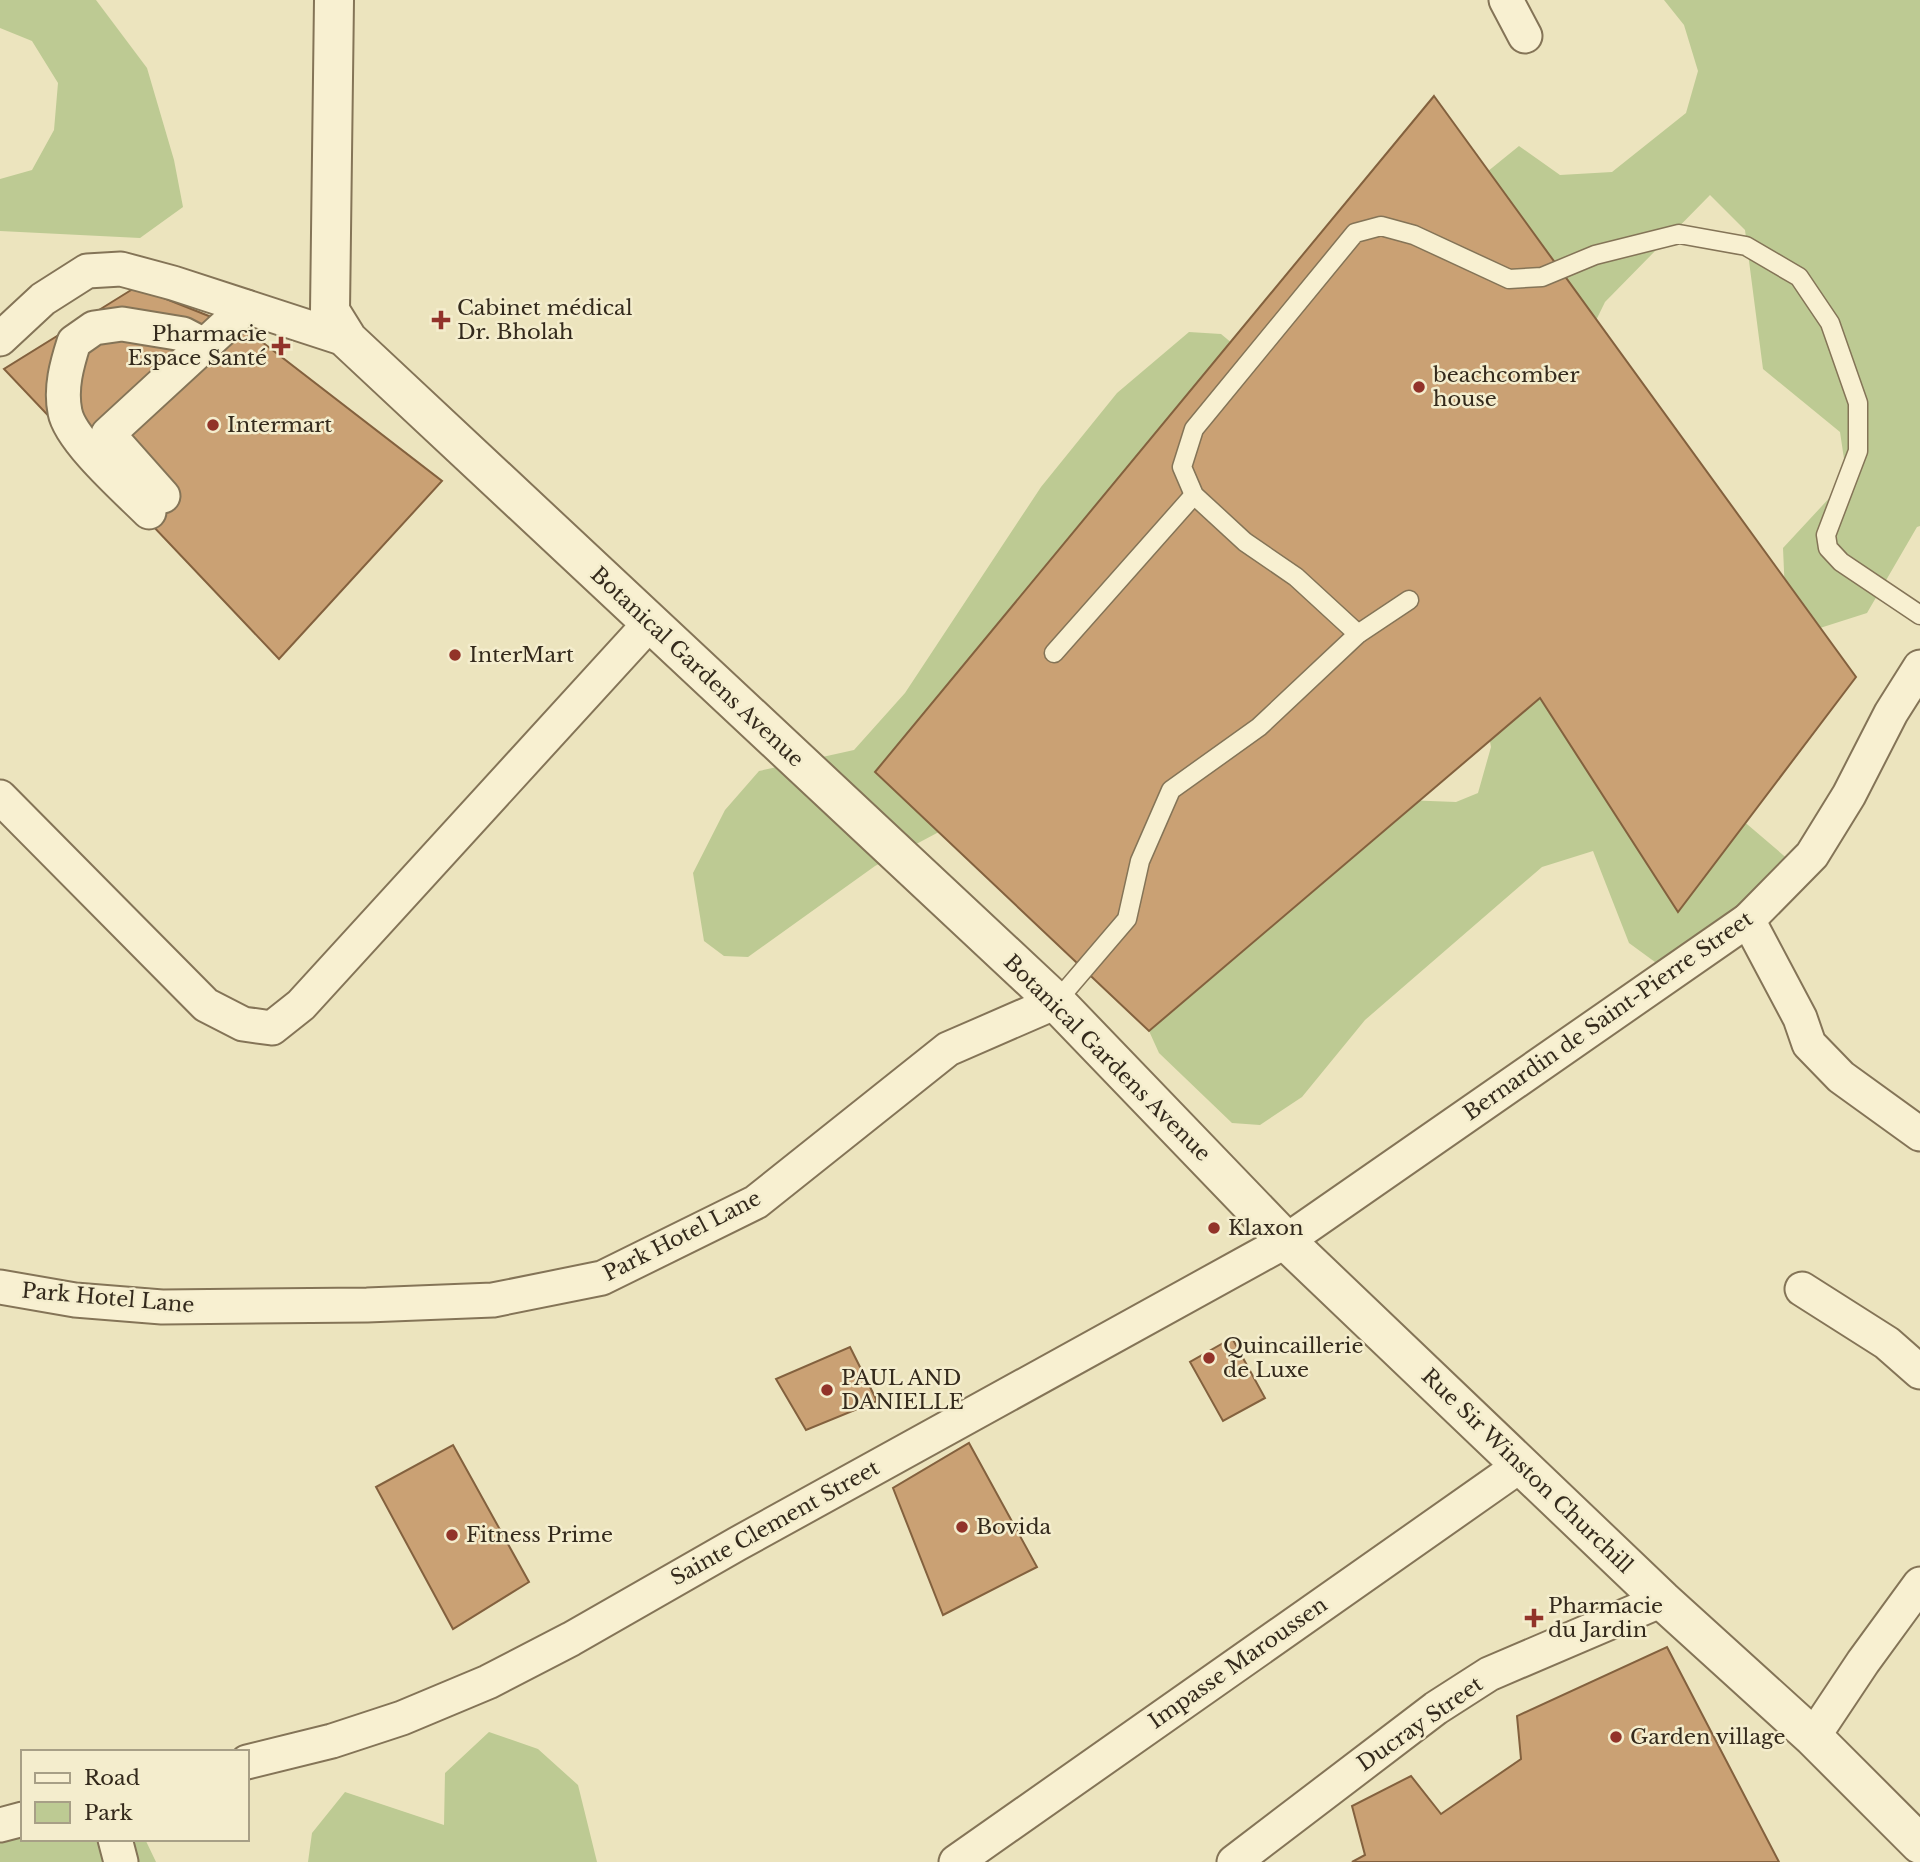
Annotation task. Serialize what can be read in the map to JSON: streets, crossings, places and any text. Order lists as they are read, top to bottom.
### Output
{
  "streets": {
    "street": [
      "Botanical Gardens Avenue",
      "Bernardin de Saint-Pierre Street",
      "Park Hotel Lane",
      "Rue Sir Winston Churchill",
      "Sainte Clement Street",
      "Impasse Maroussen",
      "Ducray Street"
    ]
  },
  "crossings": [
    ["Botanical Gardens Avenue", "Bernardin de Saint-Pierre Street"],
    ["Botanical Gardens Avenue", "Park Hotel Lane"],
    ["Botanical Gardens Avenue", "Rue Sir Winston Churchill"],
    ["Botanical Gardens Avenue", "Sainte Clement Street"],
    ["Bernardin de Saint-Pierre Street", "Rue Sir Winston Churchill"],
    ["Bernardin de Saint-Pierre Street", "Sainte Clement Street"],
    ["Rue Sir Winston Churchill", "Sainte Clement Street"],
    ["Rue Sir Winston Churchill", "Impasse Maroussen"],
    ["Rue Sir Winston Churchill", "Ducray Street"]
  ],
  "places": {
    "health": ["Cabinet médical Dr. Bholah", "Pharmacie Espace Santé", "Pharmacie du Jardin"],
    "other": [
      "beachcomber house",
      "Intermart",
      "InterMart",
      "Klaxon",
      "Quincaillerie de Luxe",
      "PAUL AND DANIELLE",
      "Bovida",
      "Fitness Prime",
      "Garden village"
    ]
  },
  "legend": ["Road", "Park"]
}
